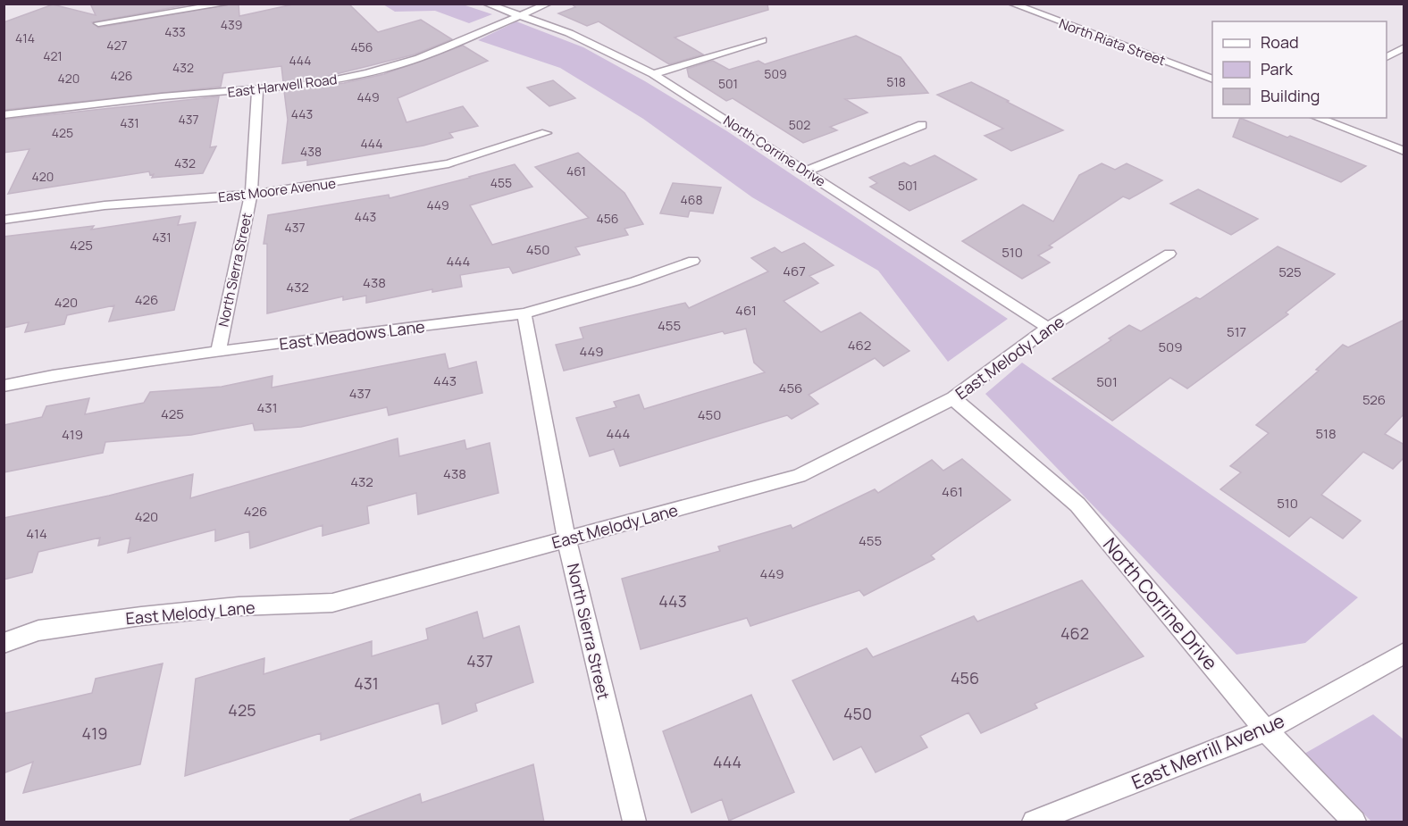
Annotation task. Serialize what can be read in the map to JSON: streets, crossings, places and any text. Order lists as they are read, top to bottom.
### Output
{
  "streets": {
    "street": [
      "North Riata Street",
      "East Harwell Road",
      "North Corrine Drive",
      "East Moore Avenue",
      "North Sierra Street",
      "East Meadows Lane",
      "East Melody Lane",
      "East Merrill Avenue"
    ]
  },
  "crossings": [
    ["East Harwell Road", "North Corrine Drive"],
    ["East Harwell Road", "North Sierra Street"],
    ["North Corrine Drive", "East Melody Lane"],
    ["North Corrine Drive", "East Merrill Avenue"],
    ["East Moore Avenue", "North Sierra Street"],
    ["North Sierra Street", "East Meadows Lane"],
    ["North Sierra Street", "East Melody Lane"]
  ],
  "house_numbers": [
    "439",
    "433",
    "414",
    "427",
    "456",
    "421",
    "444",
    "432",
    "509",
    "426",
    "420",
    "518",
    "501",
    "449",
    "443",
    "437",
    "431",
    "502",
    "425",
    "444",
    "438",
    "432",
    "461",
    "420",
    "455",
    "501",
    "468",
    "449",
    "443",
    "456",
    "437",
    "431",
    "425",
    "450",
    "510",
    "444",
    "467",
    "525",
    "438",
    "432",
    "426",
    "420",
    "461",
    "455",
    "517",
    "462",
    "509",
    "449",
    "443",
    "501",
    "456",
    "437",
    "526",
    "431",
    "425",
    "450",
    "444",
    "518",
    "419",
    "438",
    "432",
    "461",
    "510",
    "426",
    "420",
    "414",
    "455",
    "449",
    "443",
    "462",
    "437",
    "456",
    "431",
    "425",
    "450",
    "419",
    "444"
  ],
  "legend": ["Road", "Park", "Building"]
}
